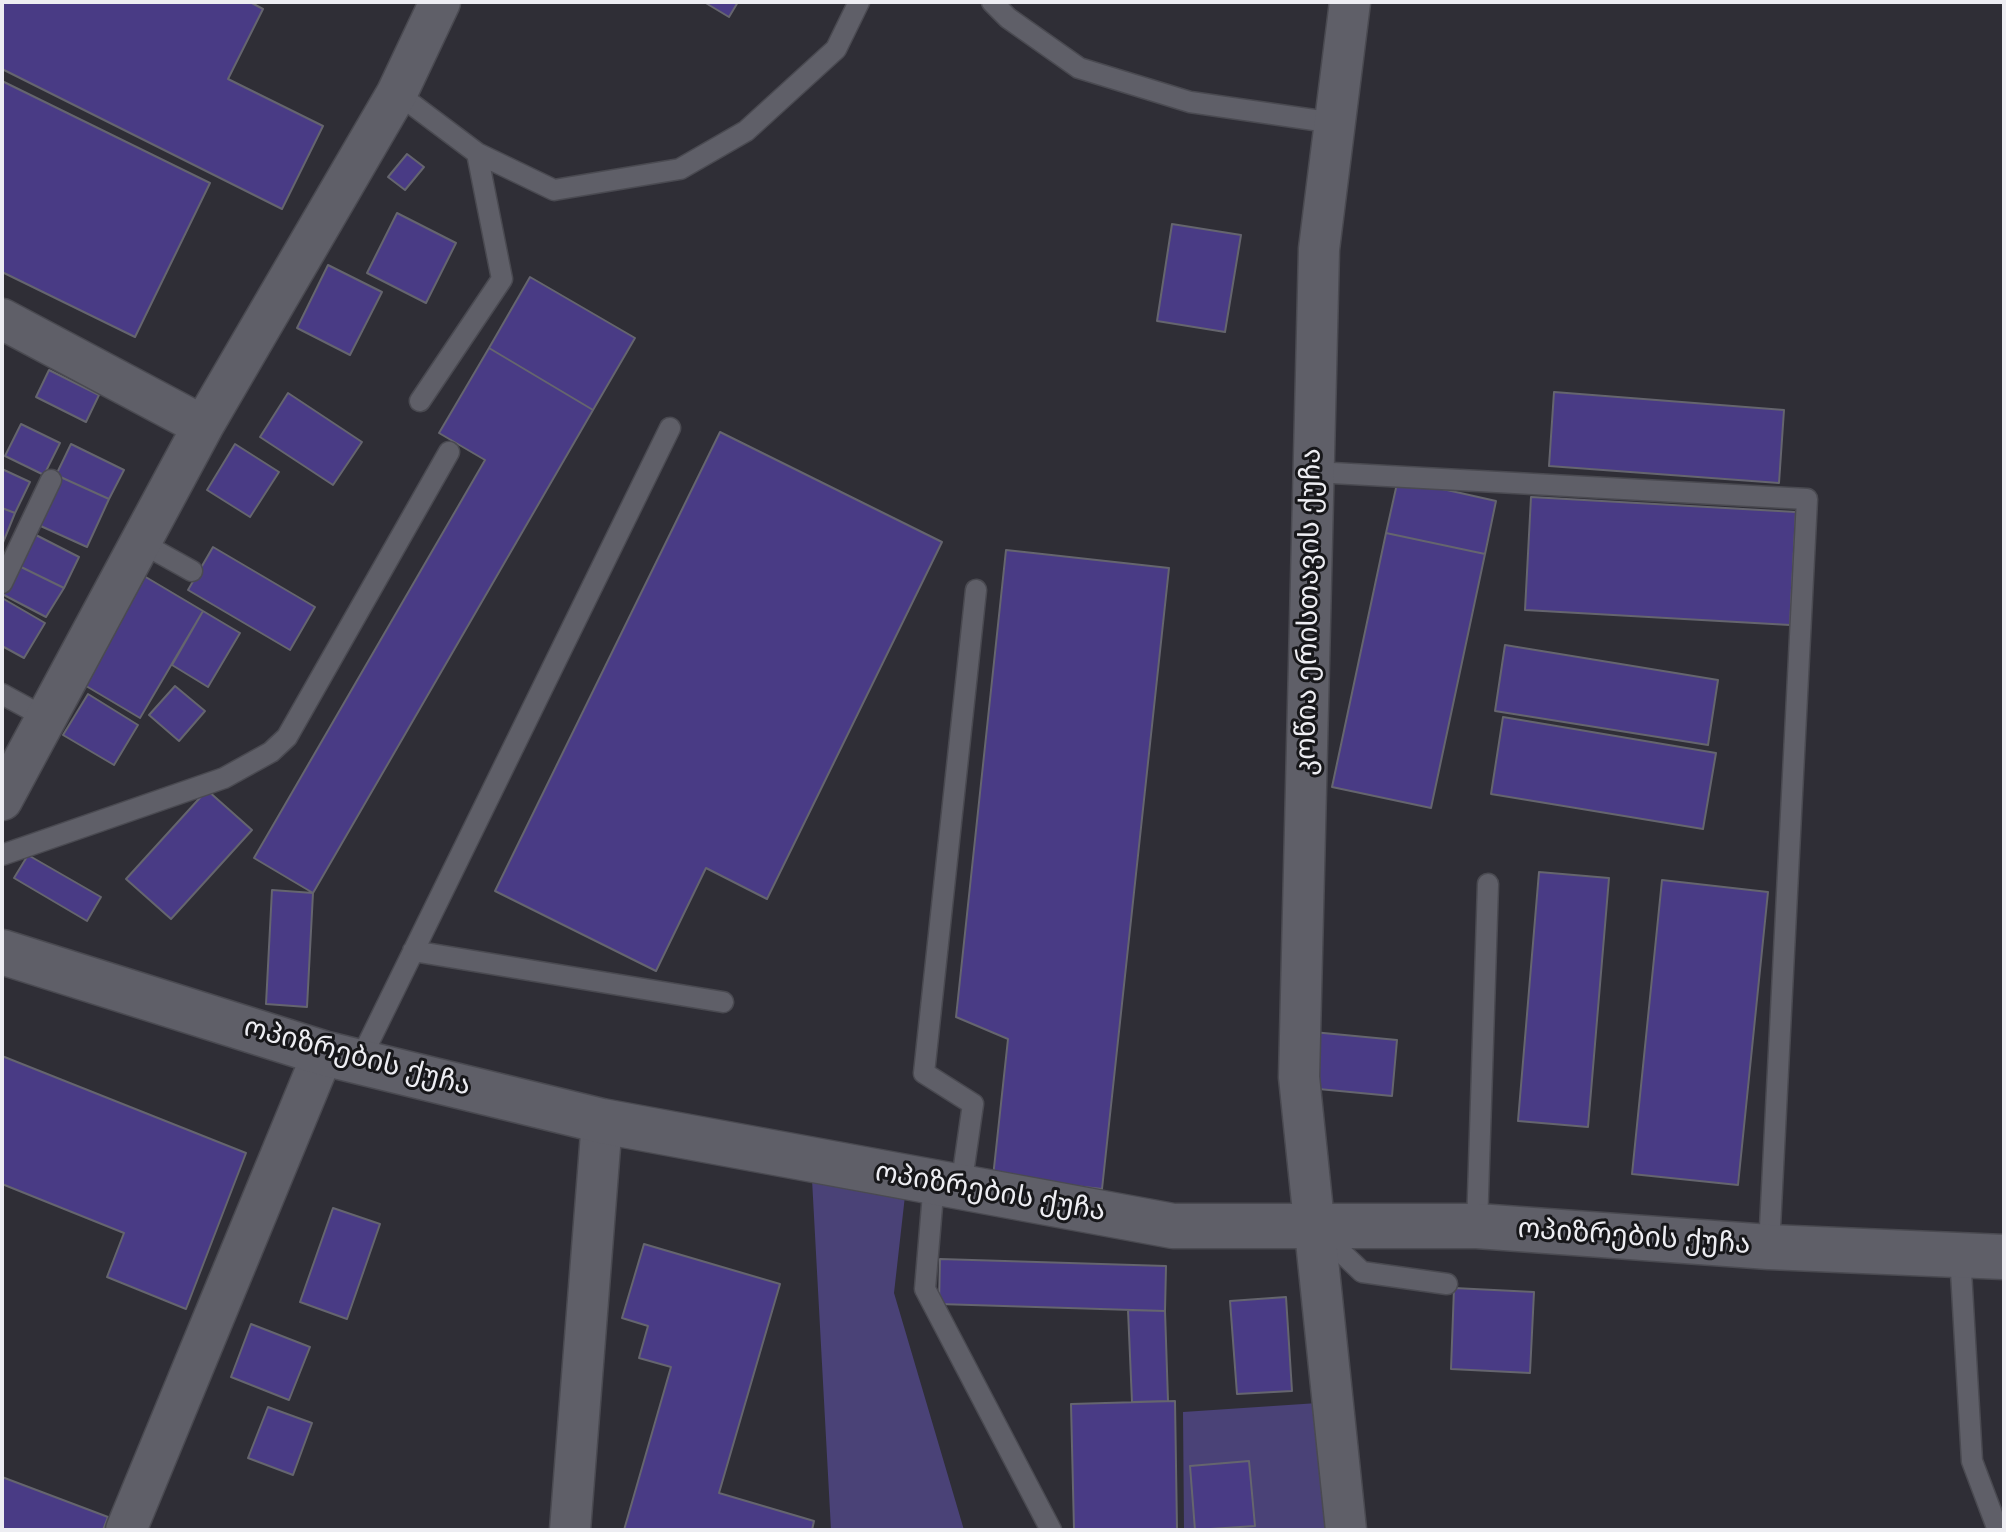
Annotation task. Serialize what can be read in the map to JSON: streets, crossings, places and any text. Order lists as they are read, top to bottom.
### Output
{
  "streets": {
    "street": ["კოწია ერისთავის ქუჩა", "ოპიზრების ქუჩა"]
  },
  "crossings": [
    ["კოწია ერისთავის ქუჩა", "ოპიზრების ქუჩა"]
  ]
}
